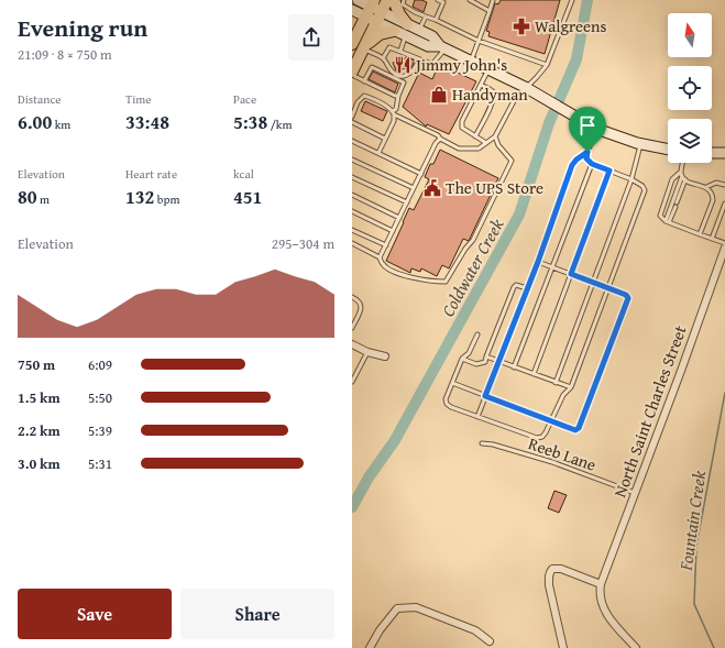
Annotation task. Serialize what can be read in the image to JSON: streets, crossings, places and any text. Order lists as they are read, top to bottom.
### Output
{
  "streets": {
    "street": ["North Saint Charles Street"],
    "lane": ["Reeb Lane"]
  },
  "crossings": [
    ["North Saint Charles Street", "Reeb Lane"]
  ],
  "water": ["Coldwater Creek", "Fountain Creek"],
  "places": {
    "pharmacy": ["Walgreens"],
    "restaurant": ["Jimmy John's"],
    "shop": ["Handyman"],
    "public building": ["The UPS Store"]
  },
  "north": "top",
  "page": {
    "heading": ["Evening run", "21:09 · 8 × 750 m"],
    "stats": [
      ["Distance", "6.00 km"],
      ["Time", "33:48"],
      ["Pace", "5:38 /km"],
      ["Elevation", "80 m"],
      ["Heart rate", "132 bpm"],
      ["kcal", "451"]
    ],
    "chart": ["Elevation", "295–304 m"],
    "list": [
      {
        "name": "750 m",
        "note": "6:09"
      },
      {
        "name": "1.5 km",
        "note": "5:50"
      },
      {
        "name": "2.2 km",
        "note": "5:39"
      },
      {
        "name": "3.0 km",
        "note": "5:31"
      }
    ],
    "buttons": ["Save", "Share"]
  }
}
